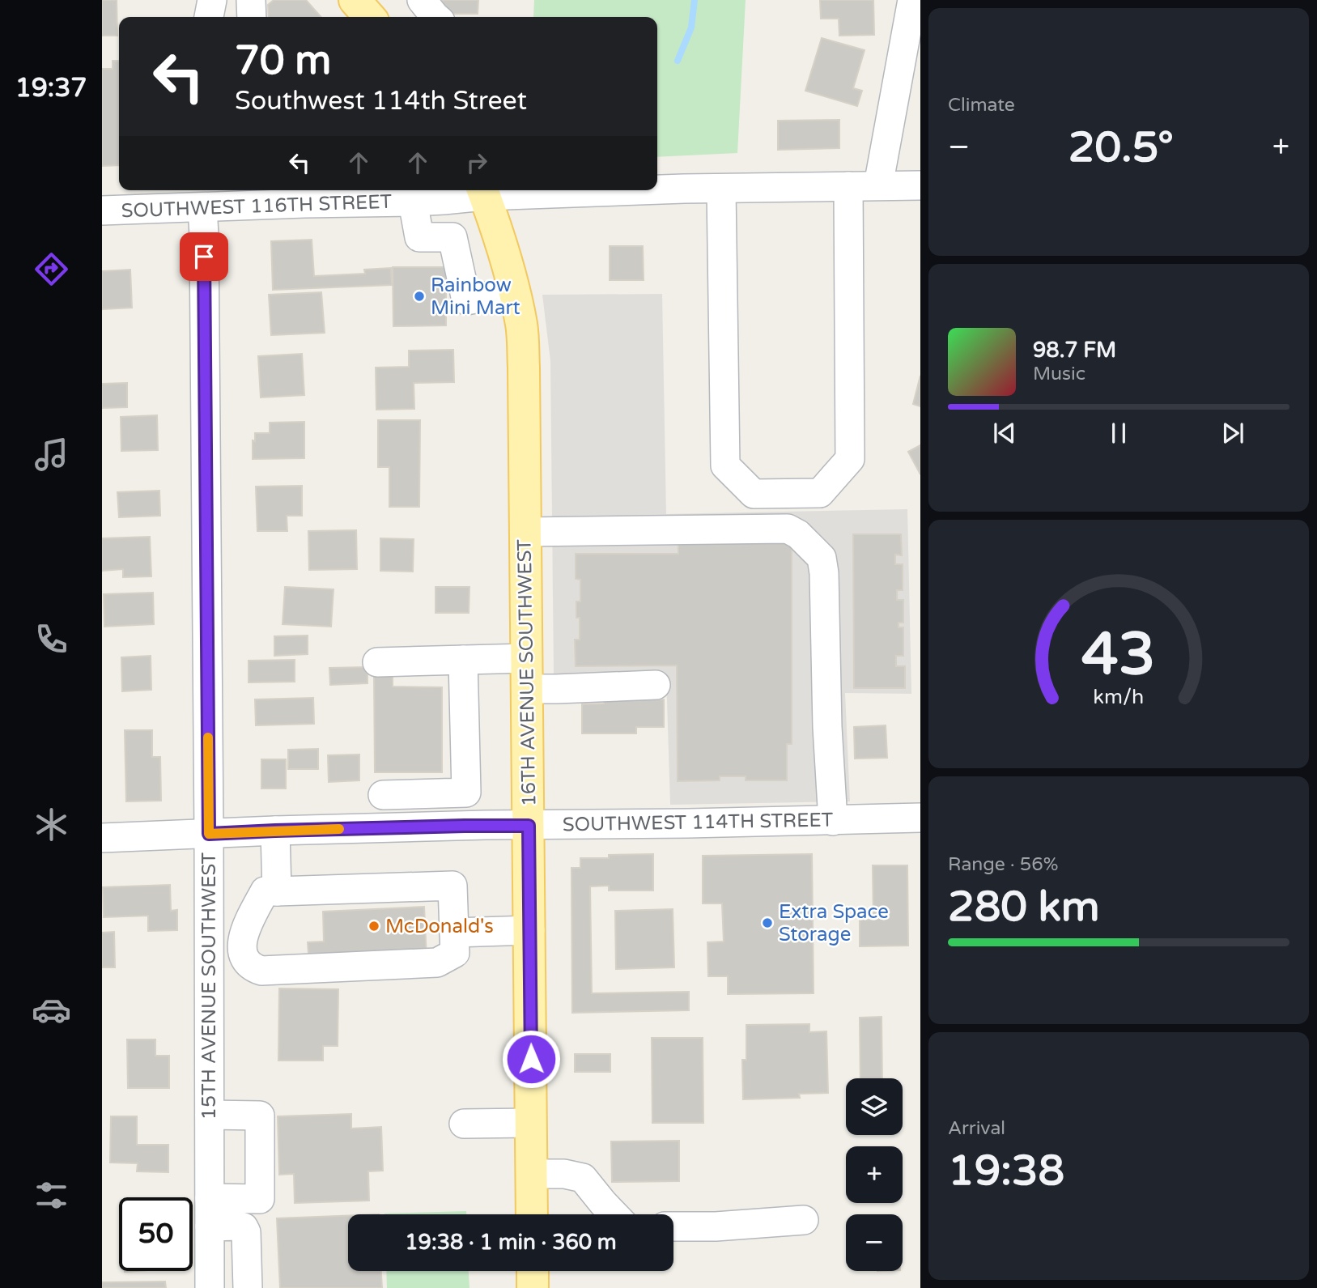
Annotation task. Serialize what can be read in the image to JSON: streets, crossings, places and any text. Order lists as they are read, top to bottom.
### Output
{
  "streets": {
    "main road": ["16TH AVENUE SOUTHWEST"],
    "street": ["SOUTHWEST 116TH STREET", "SOUTHWEST 114TH STREET", "15TH AVENUE SOUTHWEST"]
  },
  "crossings": [
    ["SOUTHWEST 116TH STREET", "16TH AVENUE SOUTHWEST"],
    ["SOUTHWEST 116TH STREET", "15TH AVENUE SOUTHWEST"],
    ["16TH AVENUE SOUTHWEST", "SOUTHWEST 114TH STREET"],
    ["SOUTHWEST 114TH STREET", "15TH AVENUE SOUTHWEST"]
  ],
  "places": ["Rainbow Mini Mart", "Extra Space Storage", "McDonald's"],
  "page": {
    "tabs": "19:37",
    "tile": [
      "Climate",
      ["Range · 56%", "280 km"],
      ["Arrival", "19:38"]
    ],
    "turn": ["70 m", "Southwest 114th Street"],
    "heat": ["−", "20.5°", "+"],
    "song": ["98.7 FM", "Music"],
    "map_buttons": ["+", "−"],
    "limit": "50",
    "trip": "19:38 · 1 min · 360 m",
    "gauge": ["43", "km/h"]
  }
}
